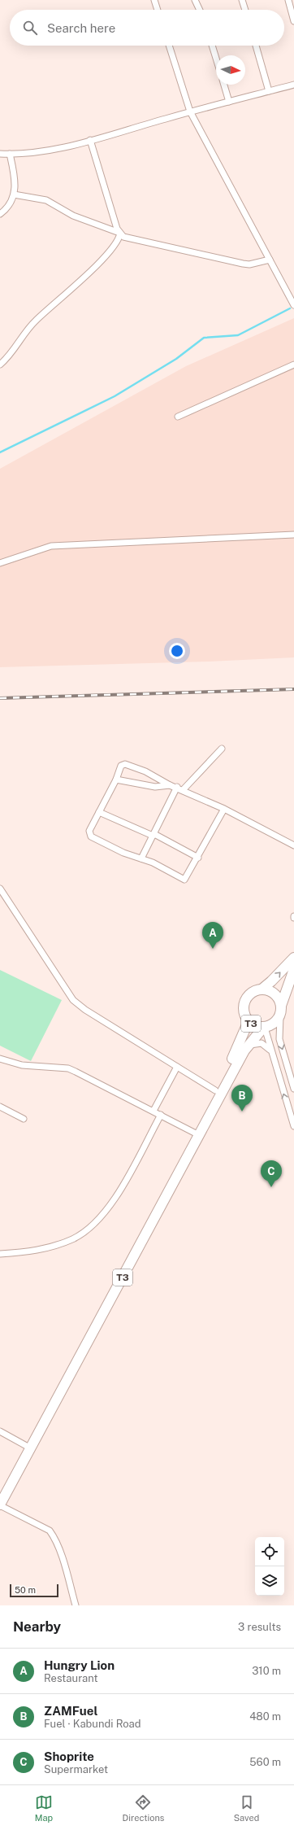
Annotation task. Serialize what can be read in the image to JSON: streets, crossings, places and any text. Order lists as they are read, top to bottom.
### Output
{
  "streets": {
    "highway": ["T3"]
  },
  "scale_bar": "50 m",
  "north": "right",
  "page": {
    "search": "Search here",
    "pins": ["A", "B", "C"],
    "scale": "50 m",
    "heading": ["Nearby", "3 results"],
    "list": [
      {
        "mark": "A",
        "name": "Hungry Lion",
        "note": "Restaurant",
        "value": "310 m"
      },
      {
        "mark": "B",
        "name": "ZAMFuel",
        "note": "Fuel · Kabundi Road",
        "value": "480 m"
      },
      {
        "mark": "C",
        "name": "Shoprite",
        "note": "Supermarket",
        "value": "560 m"
      }
    ],
    "nav": ["Map", "Directions", "Saved"]
  }
}
